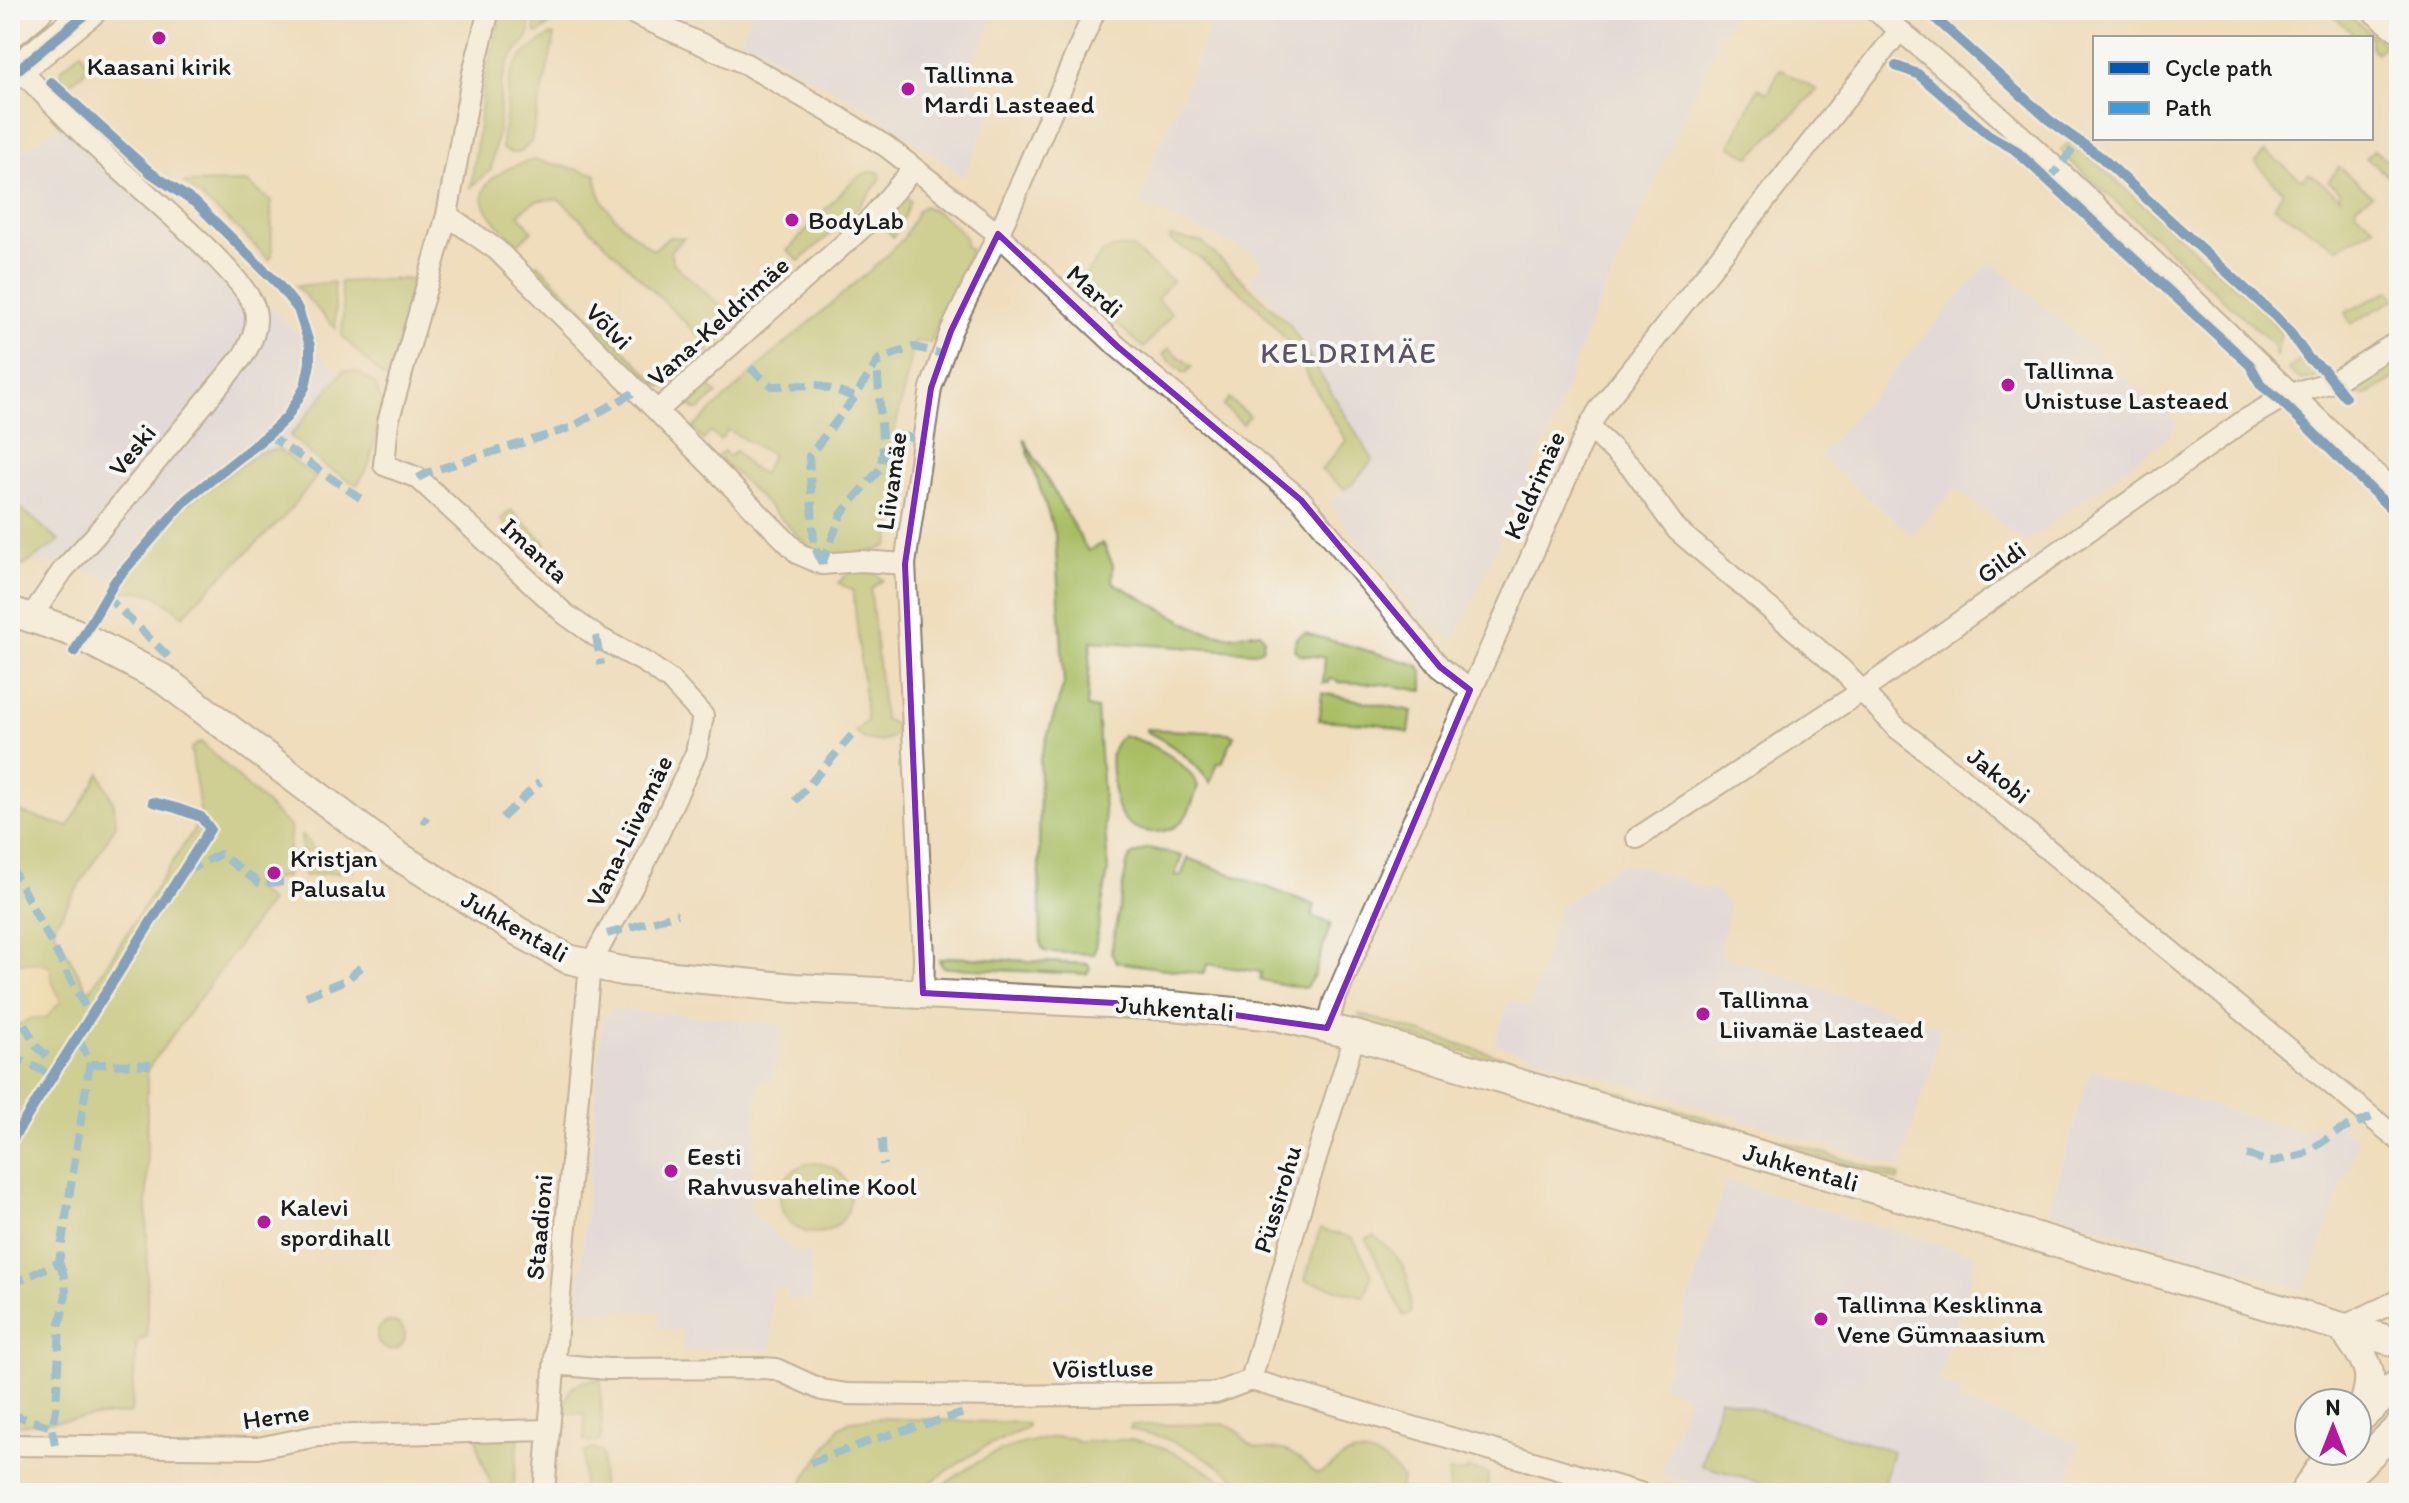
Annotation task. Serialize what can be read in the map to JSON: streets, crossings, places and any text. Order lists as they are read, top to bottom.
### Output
{
  "streets": {
    "street": [
      "Mardi",
      "Vana-Keldrimäe",
      "Võlvi",
      "Veski",
      "Liivamäe",
      "Keldrimäe",
      "Imanta",
      "Gildi",
      "Jakobi",
      "Vana-Liivamäe",
      "Juhkentali",
      "Püssirohu",
      "Staadioni",
      "Võistluse",
      "Herne"
    ]
  },
  "crossings": [
    ["Mardi", "Vana-Keldrimäe"],
    ["Mardi", "Liivamäe"],
    ["Mardi", "Keldrimäe"],
    ["Vana-Keldrimäe", "Võlvi"],
    ["Võlvi", "Liivamäe"],
    ["Võlvi", "Imanta"],
    ["Veski", "Juhkentali"],
    ["Liivamäe", "Juhkentali"],
    ["Keldrimäe", "Jakobi"],
    ["Keldrimäe", "Juhkentali"],
    ["Imanta", "Vana-Liivamäe"],
    ["Gildi", "Jakobi"],
    ["Vana-Liivamäe", "Juhkentali"],
    ["Vana-Liivamäe", "Staadioni"],
    ["Juhkentali", "Püssirohu"],
    ["Juhkentali", "Staadioni"],
    ["Püssirohu", "Võistluse"],
    ["Staadioni", "Võistluse"],
    ["Staadioni", "Herne"]
  ],
  "districts": ["KELDRIMÄE"],
  "places": [
    "Kaasani kirik",
    "Tallinna Mardi Lasteaed",
    "BodyLab",
    "Tallinna Unistuse Lasteaed",
    "Kristjan Palusalu",
    "Tallinna Liivamäe Lasteaed",
    "Eesti Rahvusvaheline Kool",
    "Kalevi spordihall",
    "Tallinna Kesklinna Vene Gümnaasium"
  ],
  "legend": ["Cycle path", "Path"],
  "north": "top"
}
